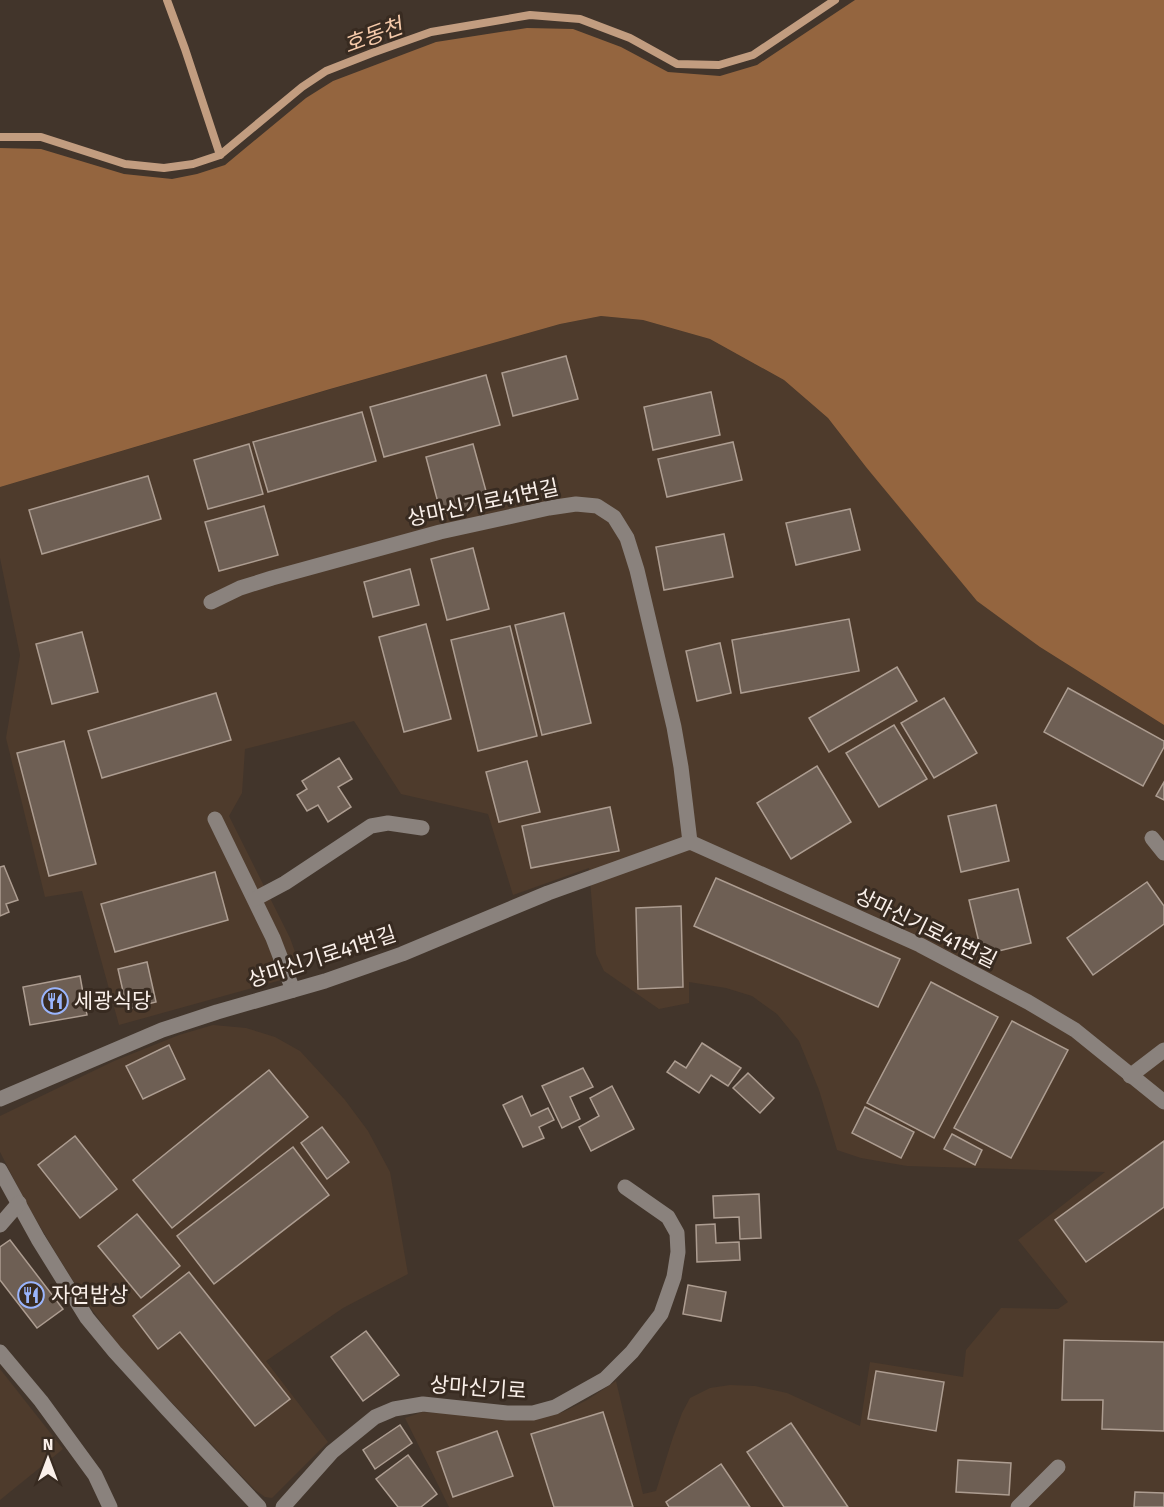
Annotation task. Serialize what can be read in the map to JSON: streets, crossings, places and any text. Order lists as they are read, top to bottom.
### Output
{
  "streets": {
    "street": ["상마신기로41번길", "상마신기로"]
  },
  "water": ["호동천"],
  "places": {
    "restaurant": ["세광식당", "자연밥상"]
  },
  "north": "top"
}
